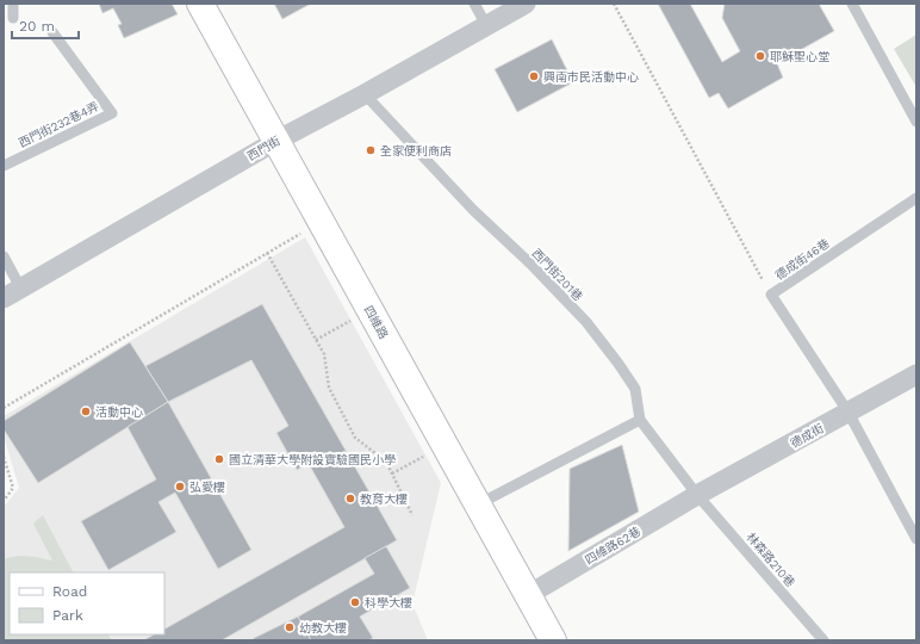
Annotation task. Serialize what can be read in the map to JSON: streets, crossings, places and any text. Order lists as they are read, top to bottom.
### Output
{
  "streets": {
    "street": [
      "西門街",
      "四維路",
      "德成街",
      "四維路62巷"
    ],
    "lane": [
      "西門街232巷4弄",
      "德成街46巷",
      "西門街201巷",
      "林森路210巷"
    ]
  },
  "crossings": [
    ["西門街", "西門街201巷"],
    ["西門街", "四維路"],
    ["德成街46巷", "德成街"],
    ["西門街201巷", "德成街"],
    ["西門街201巷", "四維路62巷"],
    ["西門街201巷", "林森路210巷"],
    ["四維路", "四維路62巷"],
    ["德成街", "四維路62巷"],
    ["德成街", "林森路210巷"],
    ["四維路62巷", "林森路210巷"]
  ],
  "places": [
    "耶穌聖心堂",
    "興南市民活動中心",
    "全家便利商店",
    "活動中心",
    "國立清華大學附設實驗國民小學",
    "弘愛樓",
    "教育大樓",
    "科學大樓",
    "幼教大樓"
  ],
  "legend": ["Road", "Park"],
  "scale_bar": "20 m"
}
